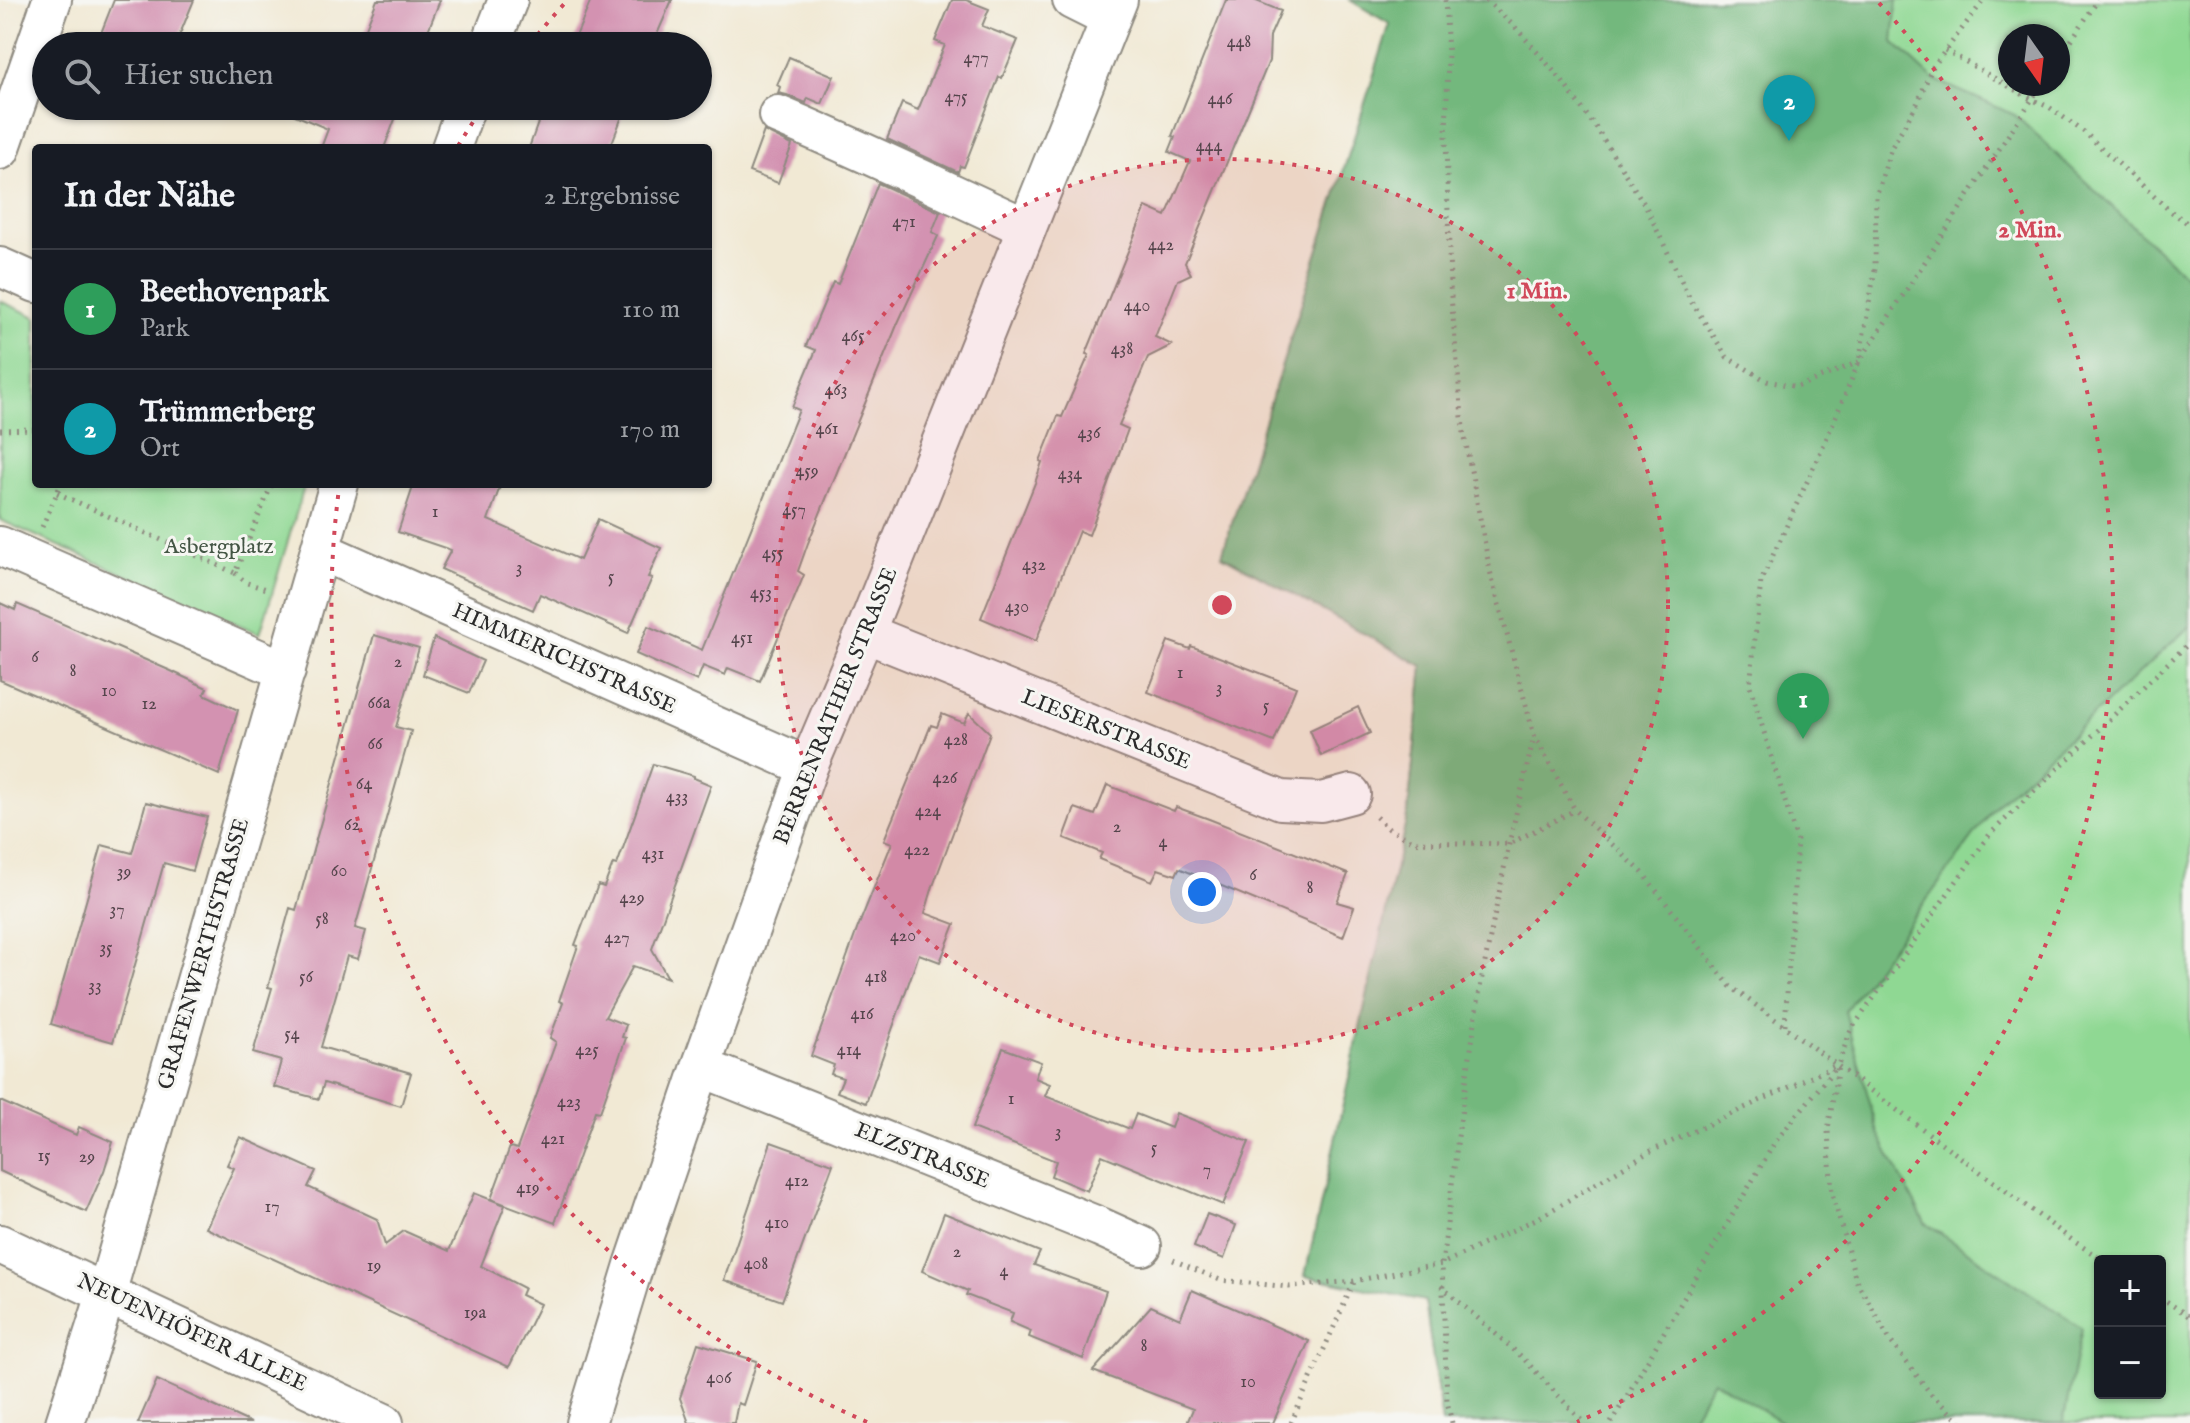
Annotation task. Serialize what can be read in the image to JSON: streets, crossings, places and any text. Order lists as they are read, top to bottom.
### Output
{
  "streets": {
    "street": [
      "HIMMERICHSTRASSE",
      "BERRENRATHER STRASSE",
      "LIESERSTRASSE",
      "GRAFENWERTHSTRASSE",
      "ELZSTRASSE",
      "NEUENHÖFER ALLEE"
    ]
  },
  "crossings": [
    ["HIMMERICHSTRASSE", "BERRENRATHER STRASSE"],
    ["HIMMERICHSTRASSE", "GRAFENWERTHSTRASSE"],
    ["BERRENRATHER STRASSE", "LIESERSTRASSE"],
    ["BERRENRATHER STRASSE", "ELZSTRASSE"],
    ["GRAFENWERTHSTRASSE", "NEUENHÖFER ALLEE"]
  ],
  "parks": ["Asbergplatz"],
  "house_numbers": [
    "448",
    "477",
    "475",
    "446",
    "444",
    "471",
    "442",
    "440",
    "465",
    "438",
    "463",
    "461",
    "436",
    "459",
    "434",
    "457",
    "1",
    "455",
    "432",
    "3",
    "5",
    "453",
    "430",
    "451",
    "6",
    "2",
    "8",
    "1",
    "3",
    "10",
    "66a",
    "12",
    "5",
    "428",
    "66",
    "426",
    "64",
    "433",
    "424",
    "62",
    "2",
    "4",
    "422",
    "431",
    "60",
    "39",
    "6",
    "8",
    "429",
    "37",
    "58",
    "420",
    "427",
    "35",
    "56",
    "418",
    "33",
    "416",
    "54",
    "425",
    "414",
    "1",
    "423",
    "3",
    "421",
    "5",
    "15",
    "29",
    "7",
    "412",
    "419",
    "17",
    "410",
    "2",
    "408",
    "19",
    "4",
    "19a",
    "8",
    "406",
    "10"
  ],
  "north": "bottom",
  "page": {
    "search": "Hier suchen",
    "pins": ["2", "1"],
    "heading": ["In der Nähe", "2 Ergebnisse"],
    "list": [
      {
        "mark": "1",
        "name": "Beethovenpark",
        "note": "Park",
        "value": "110 m"
      },
      {
        "mark": "2",
        "name": "Trümmerberg",
        "note": "Ort",
        "value": "170 m"
      }
    ],
    "map_buttons": ["+", "−"]
  },
  "rings": ["2 Min.", "1 Min."]
}
